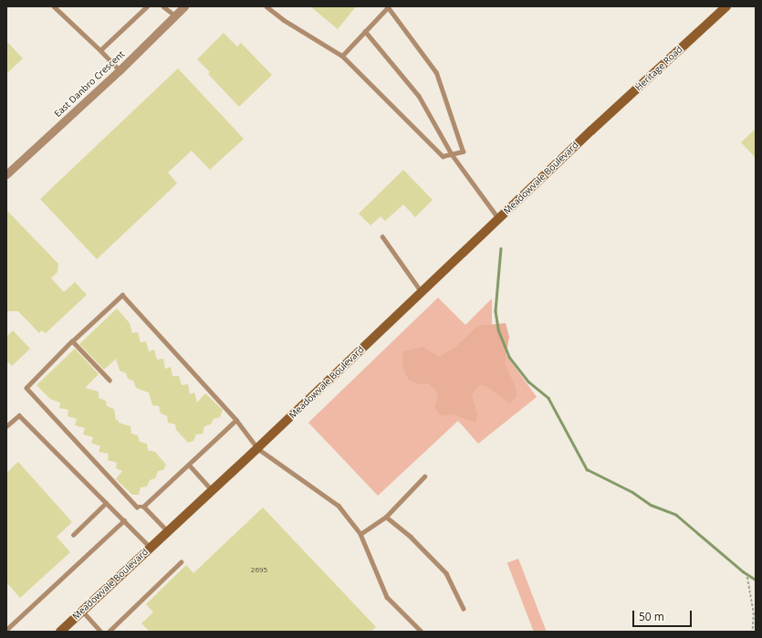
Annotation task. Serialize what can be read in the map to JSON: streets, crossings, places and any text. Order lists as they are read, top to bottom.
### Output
{
  "streets": {
    "main road": ["Heritage Road", "Meadowvale Boulevard"],
    "street": ["East Danbro Crescent"]
  },
  "crossings": [
    ["Heritage Road", "Meadowvale Boulevard"]
  ],
  "house_numbers": ["2695"],
  "scale_bar": "50 m"
}
